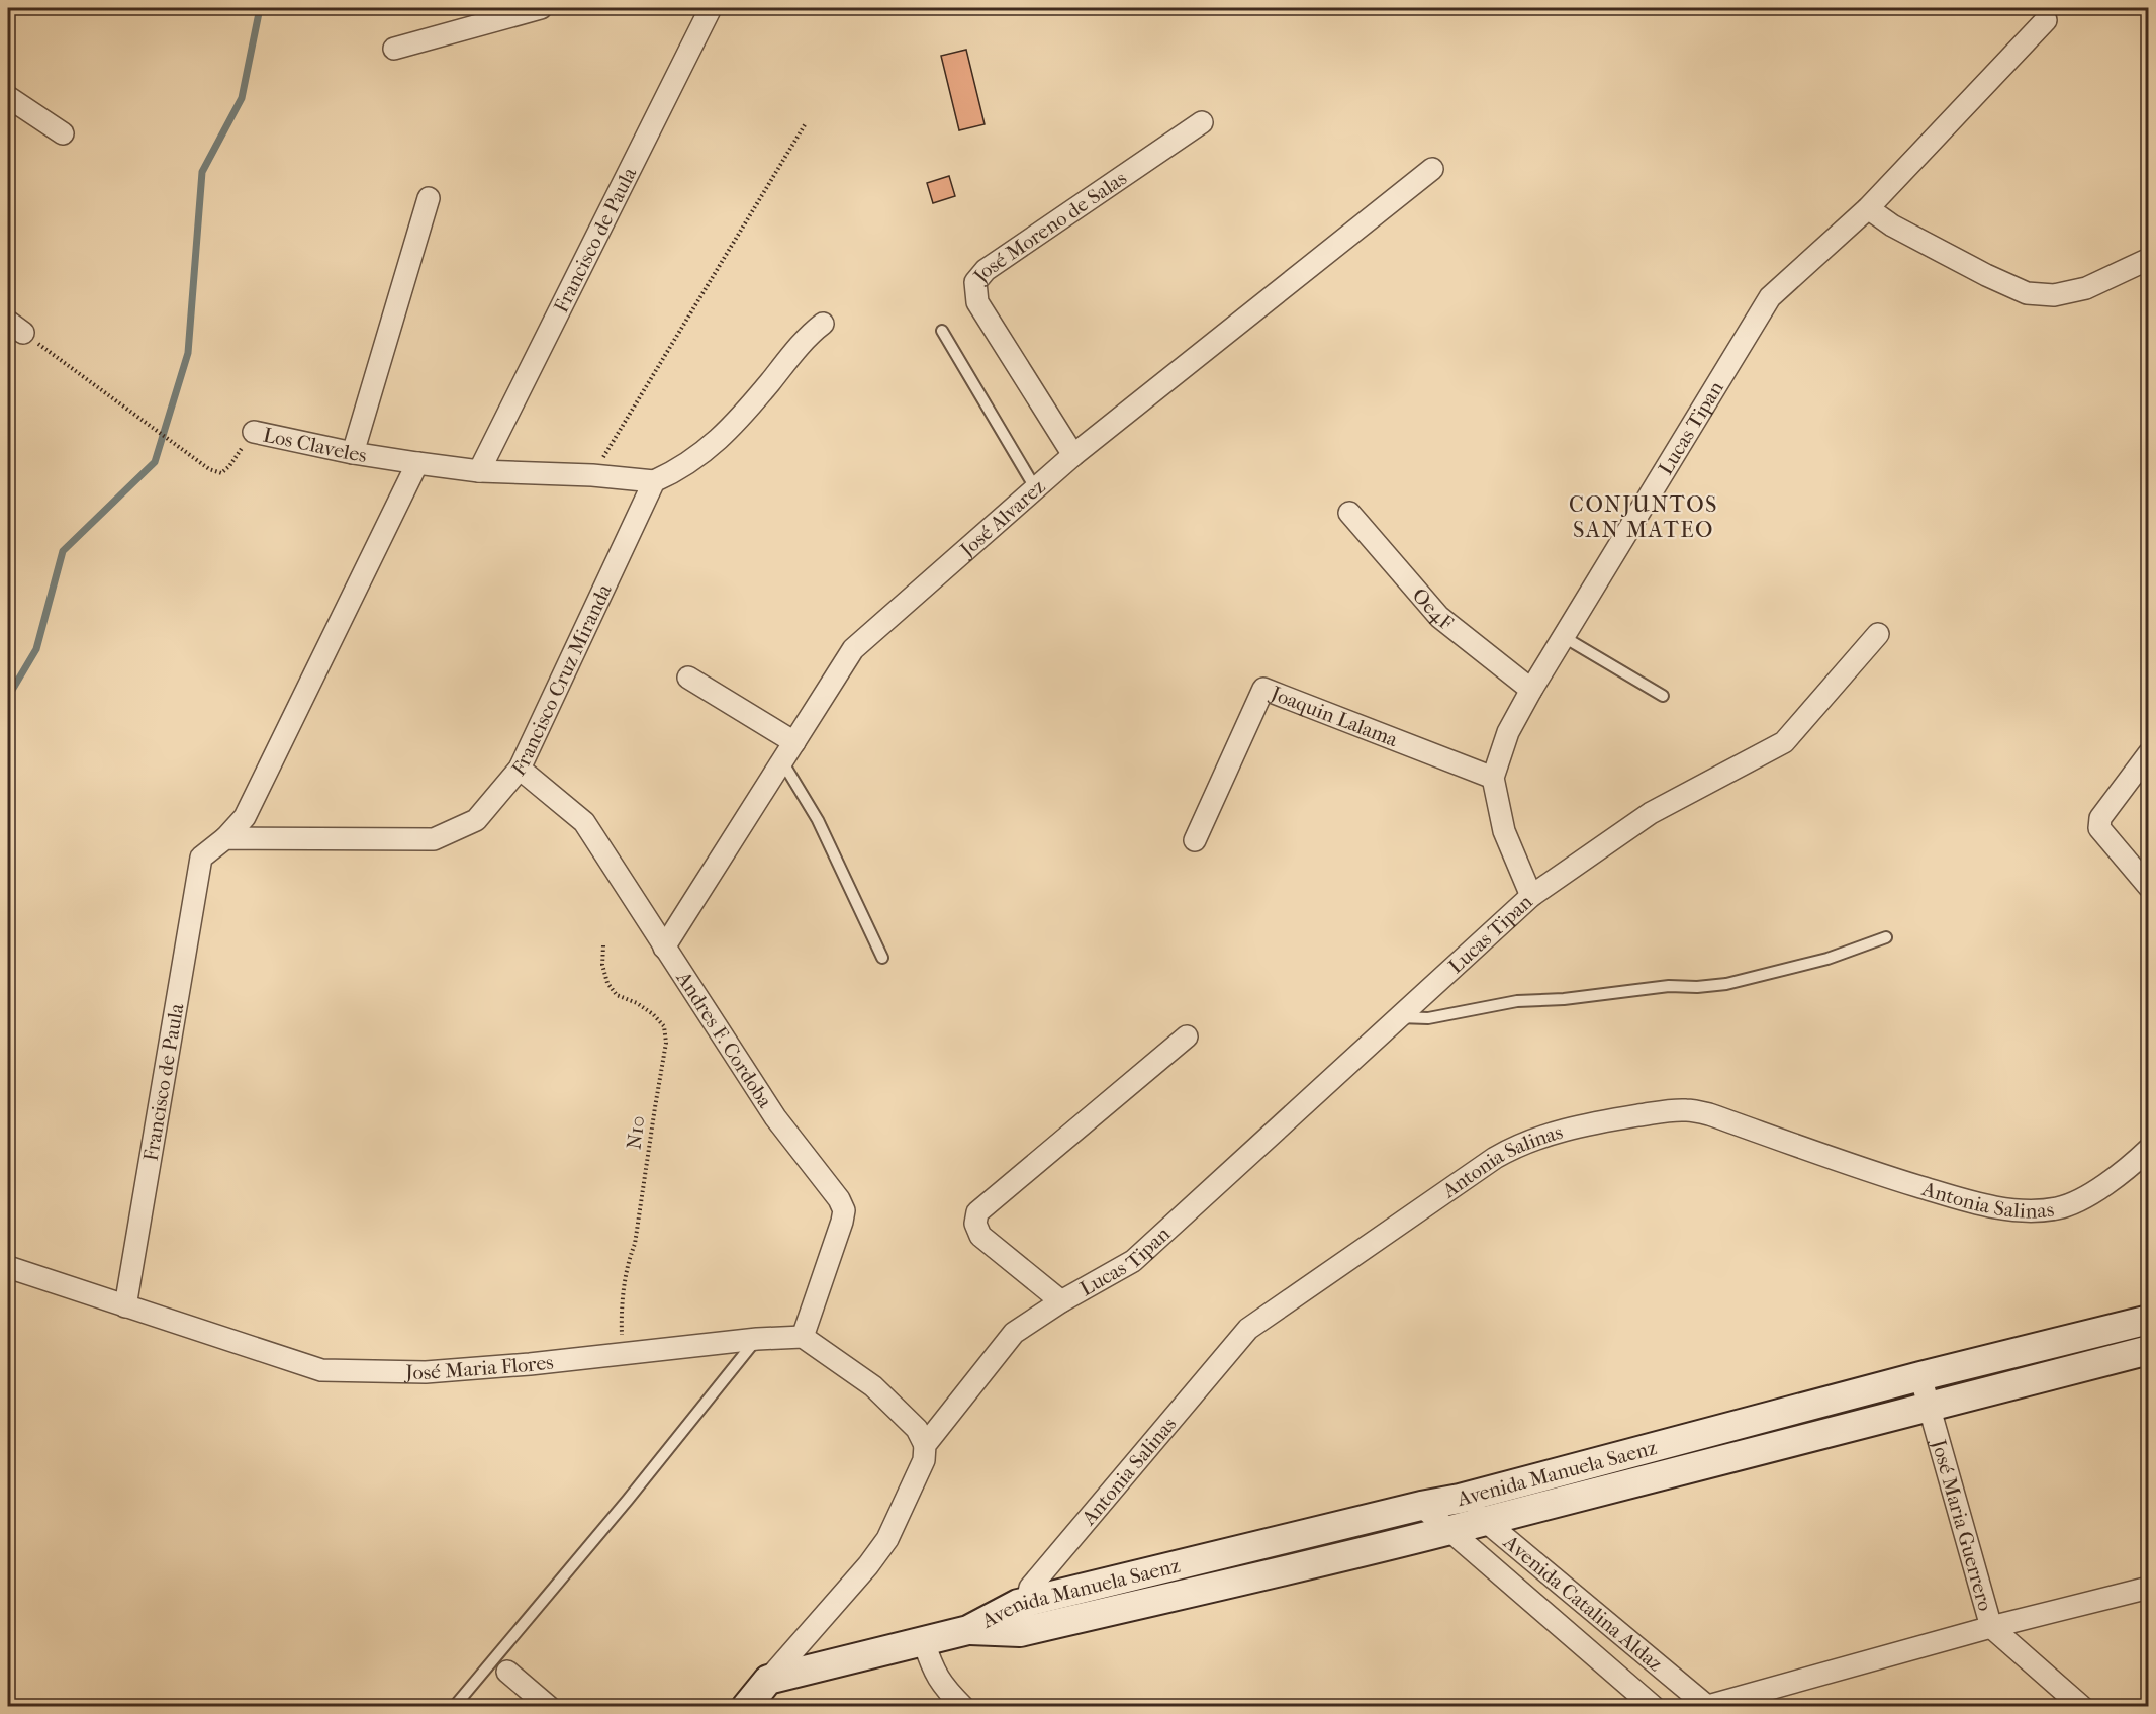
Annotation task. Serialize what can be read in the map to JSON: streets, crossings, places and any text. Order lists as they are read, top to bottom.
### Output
{
  "streets": {
    "street": [
      "José Moreno de Salas",
      "Francisco de Paula",
      "Lucas Tipan",
      "Los Claveles",
      "José Alvarez",
      "Oe4F",
      "Francisco Cruz Miranda",
      "Joaquin Lalama",
      "Andres F. Cordoba",
      "Antonia Salinas",
      "José Maria Flores",
      "Avenida Manuela Saenz",
      "José Maria Guerrero",
      "Avenida Catalina Aldaz"
    ],
    "path": ["N10"]
  },
  "crossings": [
    ["José Moreno de Salas", "José Alvarez"],
    ["Francisco de Paula", "Los Claveles"],
    ["Francisco de Paula", "Francisco Cruz Miranda"],
    ["Francisco de Paula", "José Maria Flores"],
    ["Lucas Tipan", "Oe4F"],
    ["Lucas Tipan", "Joaquin Lalama"],
    ["Lucas Tipan", "Avenida Manuela Saenz"],
    ["Los Claveles", "Francisco Cruz Miranda"],
    ["José Alvarez", "Andres F. Cordoba"],
    ["Francisco Cruz Miranda", "Andres F. Cordoba"],
    ["Andres F. Cordoba", "José Maria Flores"],
    ["N10", "José Maria Flores"],
    ["Antonia Salinas", "Avenida Manuela Saenz"],
    ["Avenida Manuela Saenz", "José Maria Guerrero"],
    ["Avenida Manuela Saenz", "Avenida Catalina Aldaz"]
  ],
  "districts": ["CONJUNTOS SAN MATEO"]
}
